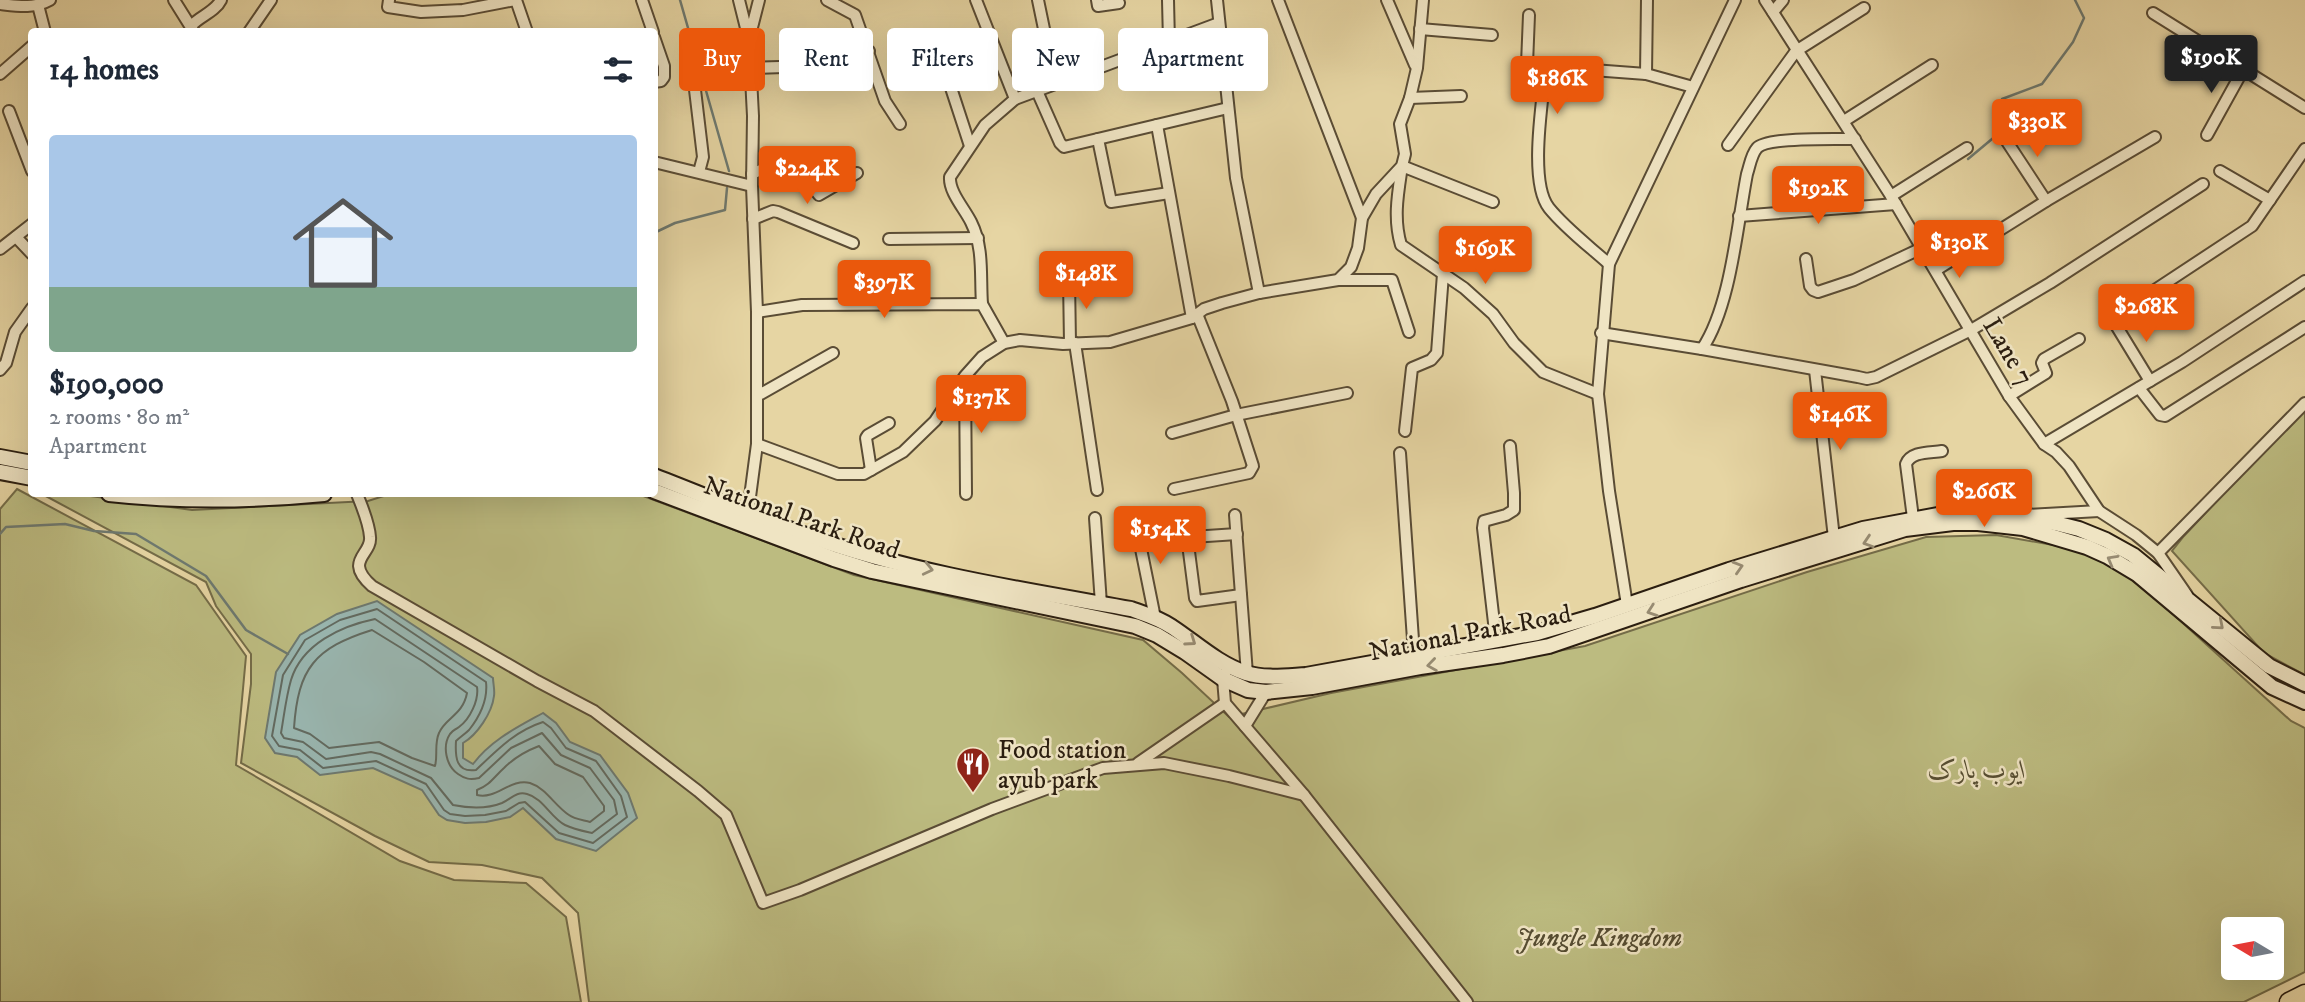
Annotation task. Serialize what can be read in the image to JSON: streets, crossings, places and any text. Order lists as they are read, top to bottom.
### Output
{
  "streets": {
    "main road": ["National Park Road"],
    "street": ["Lane 7"]
  },
  "crossings": [
    ["Lane 7", "National Park Road"]
  ],
  "parks": ["ایوب پارک", "Jungle Kingdom"],
  "places": {
    "restaurant": ["Food station ayub park"]
  },
  "north": "left",
  "page": {
    "chip": [
      "Buy",
      "Rent",
      "Filters",
      "New",
      "Apartment"
    ],
    "heading": "14 homes",
    "price": [
      "$190K",
      "$186K",
      "$330K",
      "$224K",
      "$192K",
      "$130K",
      "$169K",
      "$148K",
      "$397K",
      "$268K",
      "$137K",
      "$146K",
      "$266K",
      "$154K"
    ],
    "list": [
      {
        "name": "$190,000",
        "note": "2 rooms · 80 m² · Apartment"
      }
    ]
  }
}
